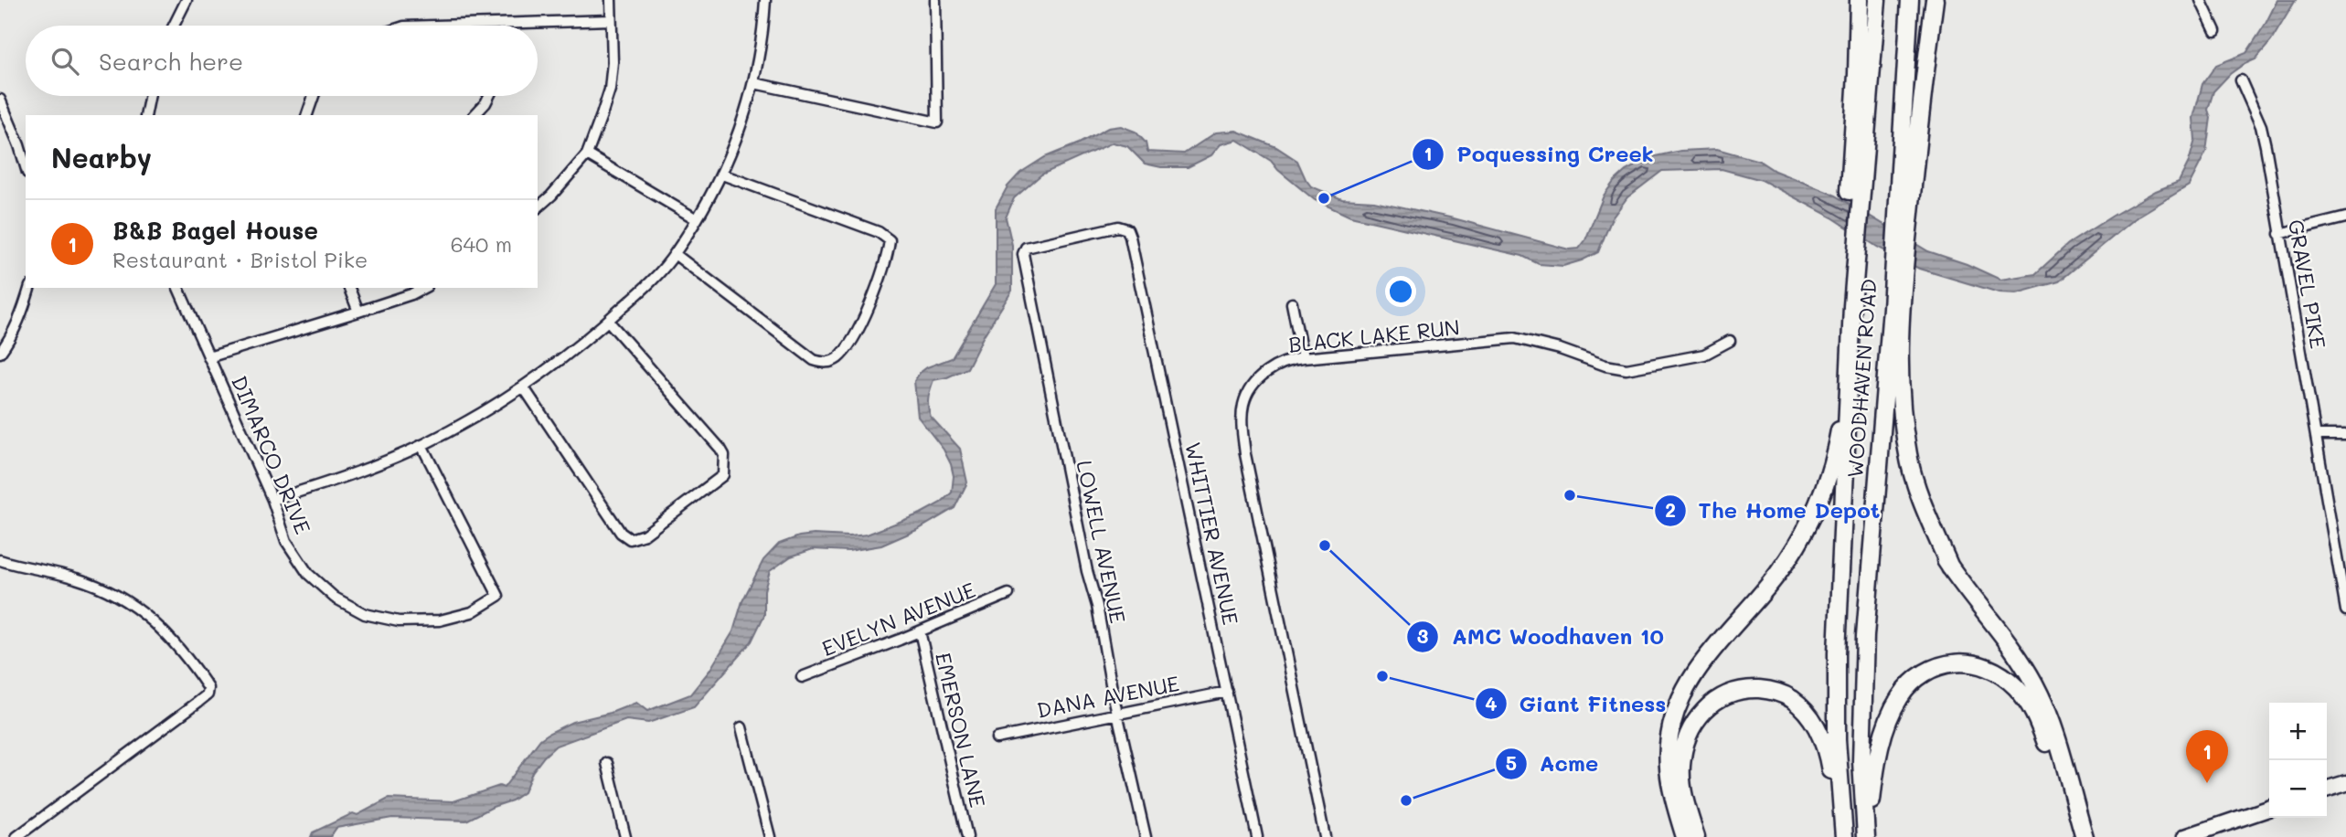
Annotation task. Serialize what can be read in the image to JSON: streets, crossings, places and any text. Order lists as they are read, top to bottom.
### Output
{
  "streets": {
    "highway": ["WOODHAVEN ROAD"],
    "street": [
      "GRAVEL PIKE",
      "BLACK LAKE RUN",
      "DIMARCO DRIVE",
      "WHITTIER AVENUE",
      "LOWELL AVENUE",
      "EVELYN AVENUE",
      "DANA AVENUE",
      "EMERSON LANE"
    ]
  },
  "crossings": [
    ["WHITTIER AVENUE", "LOWELL AVENUE"],
    ["WHITTIER AVENUE", "DANA AVENUE"],
    ["LOWELL AVENUE", "DANA AVENUE"],
    ["EVELYN AVENUE", "EMERSON LANE"]
  ],
  "places": [
    "Poquessing Creek",
    "The Home Depot",
    "AMC Woodhaven 10",
    "Giant Fitness",
    "Acme"
  ],
  "page": {
    "search": "Search here",
    "heading": "Nearby",
    "list": [
      {
        "mark": "1",
        "name": "B&B Bagel House",
        "note": "Restaurant · Bristol Pike",
        "value": "640 m"
      }
    ],
    "map_buttons": ["+", "−"],
    "pins": "1"
  }
}
